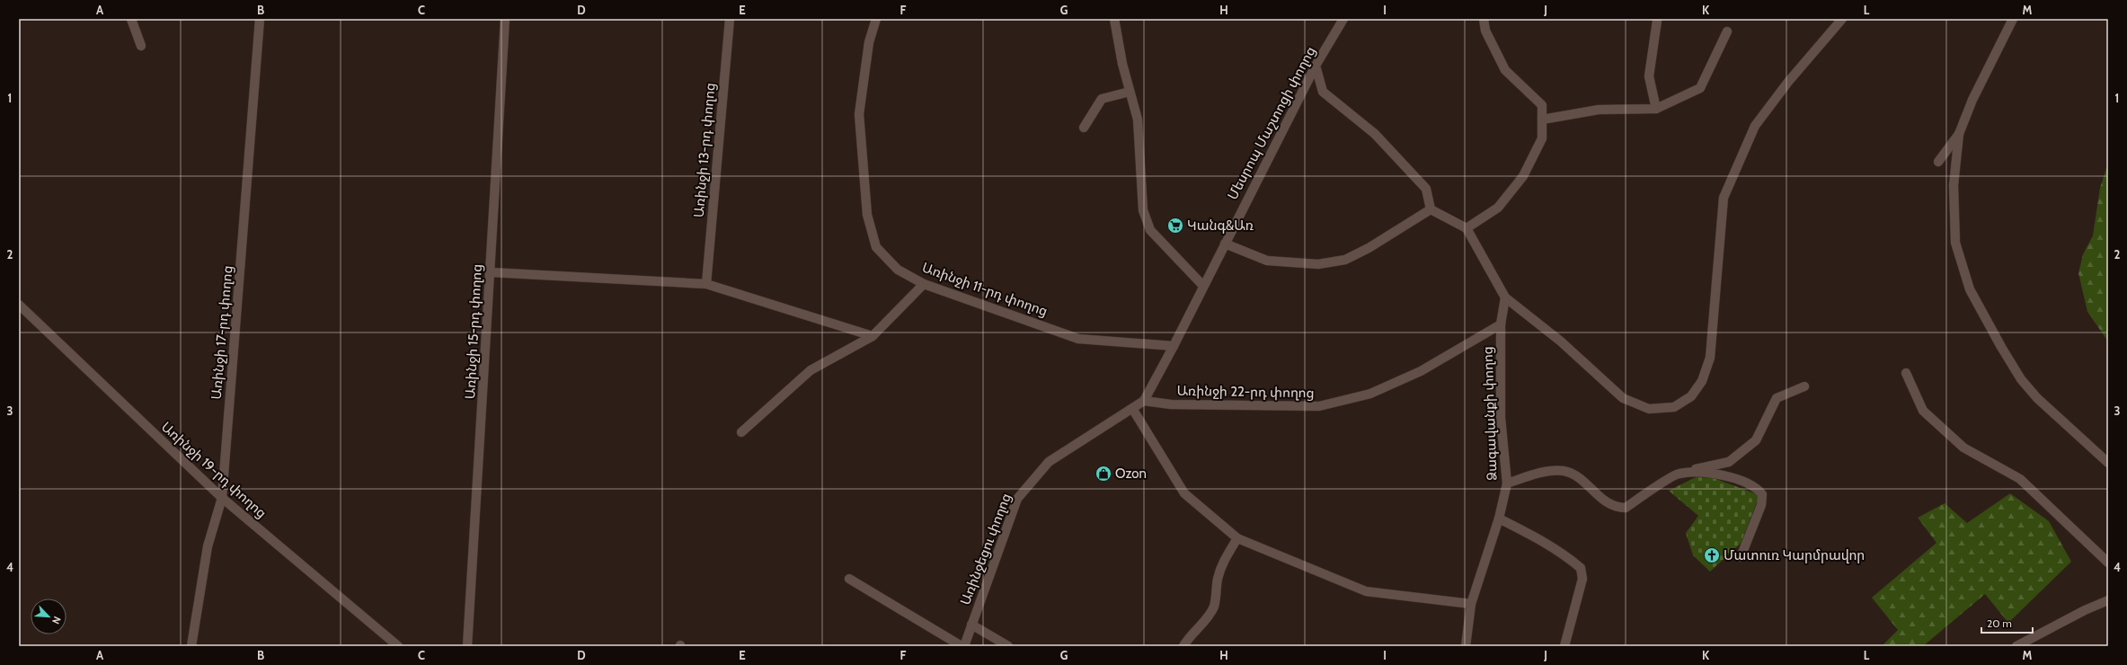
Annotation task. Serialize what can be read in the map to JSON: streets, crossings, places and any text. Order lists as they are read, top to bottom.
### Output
{
  "streets": {
    "street": [
      "Մեսրոպ Մաշտոցի փողոց",
      "Առինջի 13-րդ փողոց",
      "Առինջի 11-րդ փողոց",
      "Առինջի 15-րդ փողոց",
      "Առինջի 17-րդ փողոց",
      "Առինջի 22-րդ փողոց",
      "Ձագավանքի փողոց",
      "Առինջի 19-րդ փողոց",
      "Առինջեցու փողոց"
    ]
  },
  "crossings": [
    ["Մեսրոպ Մաշտոցի փողոց", "Առինջի 11-րդ փողոց"],
    ["Մեսրոպ Մաշտոցի փողոց", "Առինջի 22-րդ փողոց"],
    ["Մեսրոպ Մաշտոցի փողոց", "Առինջեցու փողոց"],
    ["Առինջի 17-րդ փողոց", "Առինջի 19-րդ փողոց"],
    ["Առինջի 22-րդ փողոց", "Ձագավանքի փողոց"]
  ],
  "places": {
    "supermarket": ["Կանգ&Առ"],
    "shop": ["Ozon"],
    "church": ["Մատուռ Կարմրավոր"]
  },
  "scale_bar": "20 m",
  "north": "bottom right",
  "grid": {
    "columns": [
      "A",
      "B",
      "C",
      "D",
      "E",
      "F",
      "G",
      "H",
      "I",
      "J",
      "K",
      "L",
      "M"
    ],
    "rows": [
      "1",
      "2",
      "3",
      "4"
    ]
  }
}
